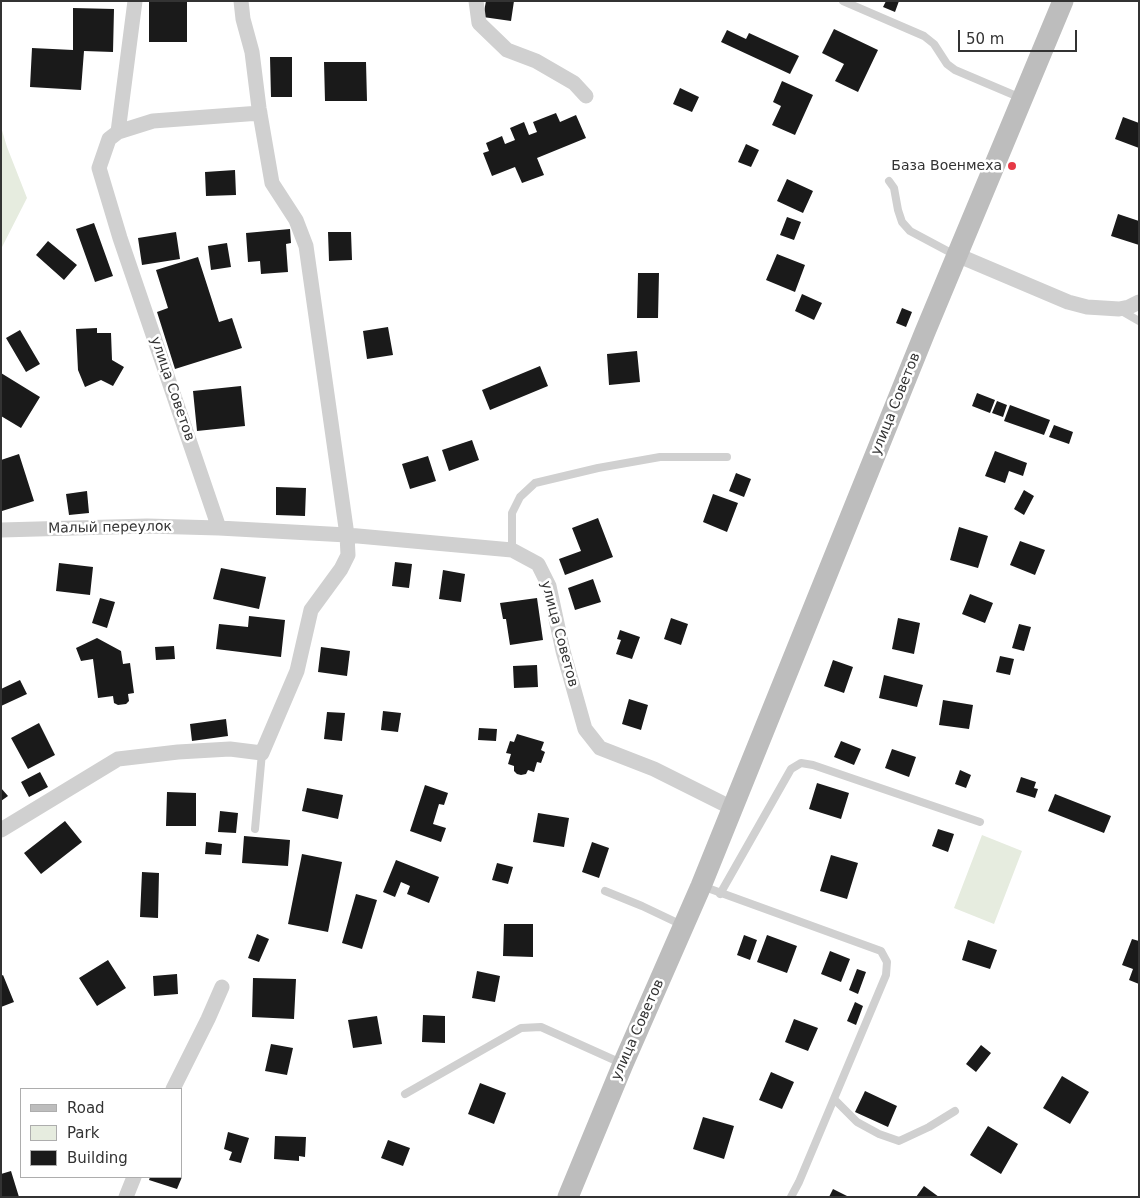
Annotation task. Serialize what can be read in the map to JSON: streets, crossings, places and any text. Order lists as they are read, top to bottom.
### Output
{
  "streets": {
    "main road": ["улица Советов"],
    "street": ["Малый переулок"]
  },
  "crossings": [
    ["улица Советов", "Малый переулок"]
  ],
  "places": ["База Военмеха"],
  "legend": ["Road", "Park", "Building"],
  "scale_bar": "50 m"
}
